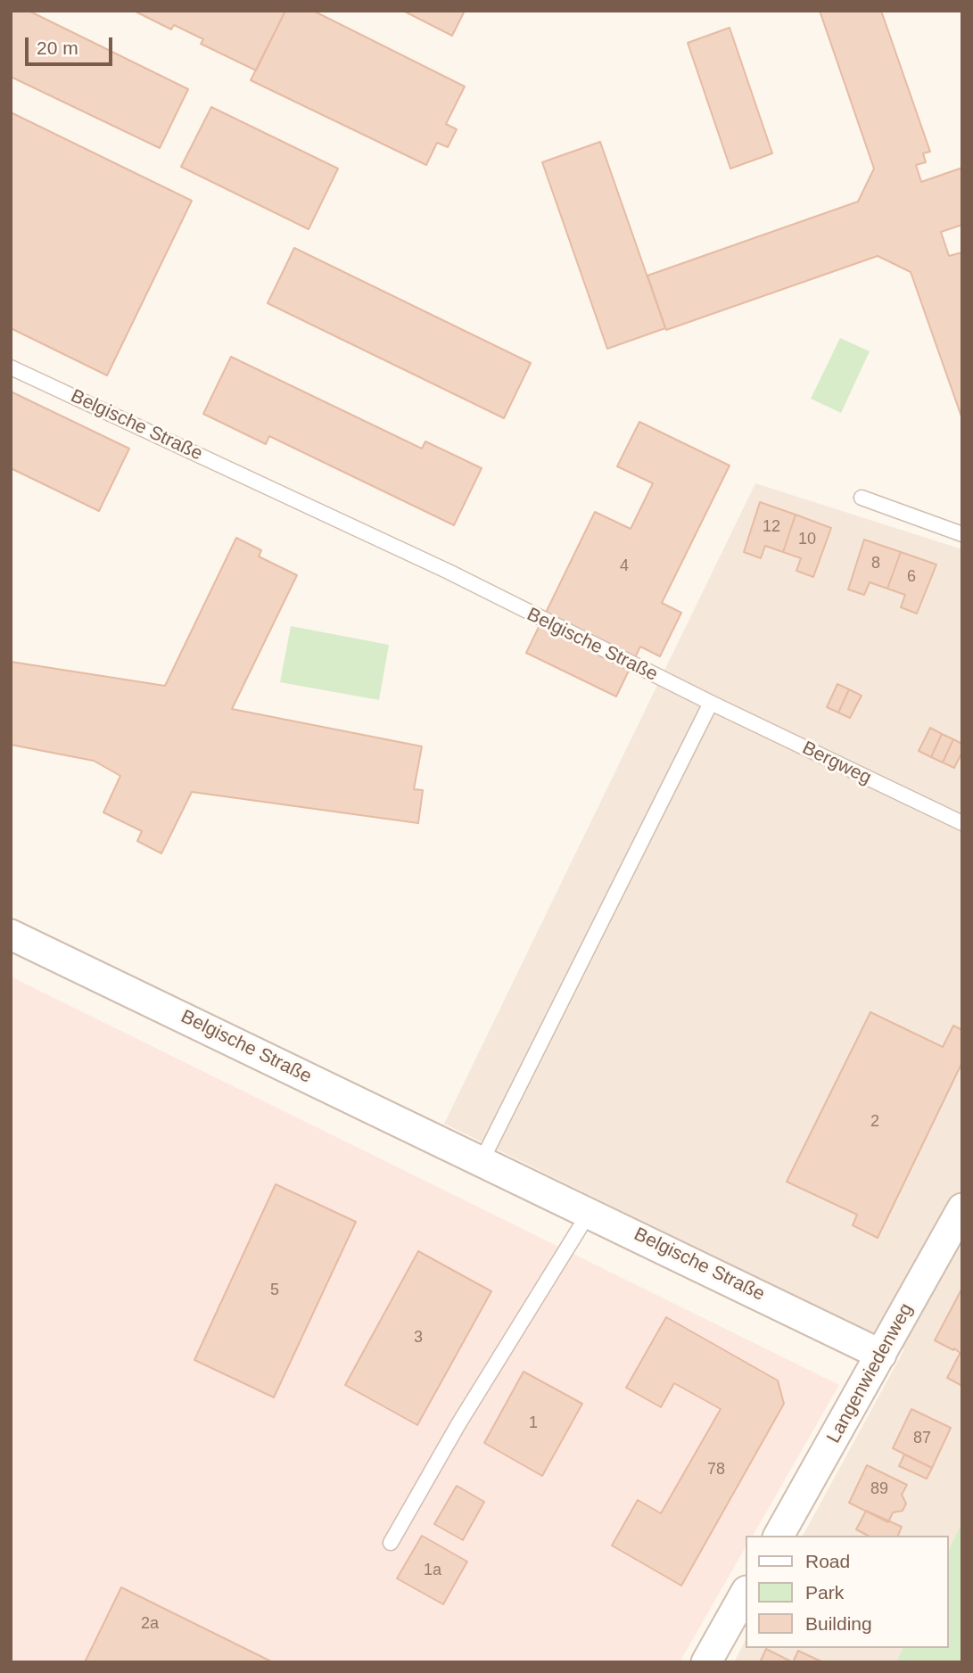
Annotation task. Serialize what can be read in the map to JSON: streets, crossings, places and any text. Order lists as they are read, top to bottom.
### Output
{
  "streets": {
    "street": ["Belgische Straße", "Langenwiedenweg"],
    "lane": ["Bergweg"]
  },
  "crossings": [
    ["Belgische Straße", "Bergweg"],
    ["Belgische Straße", "Langenwiedenweg"]
  ],
  "house_numbers": [
    "12",
    "10",
    "8",
    "4",
    "6",
    "2",
    "5",
    "3",
    "1",
    "87",
    "78",
    "89",
    "1a",
    "2a"
  ],
  "legend": ["Road", "Park", "Building"],
  "scale_bar": "20 m"
}
